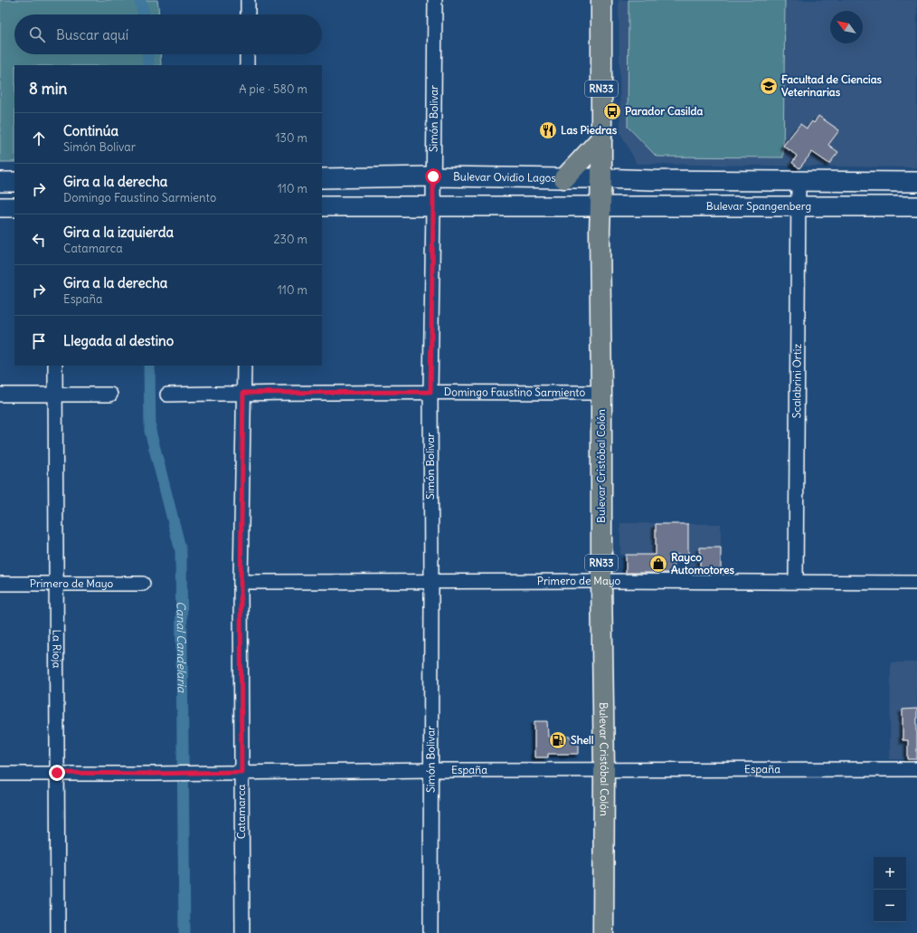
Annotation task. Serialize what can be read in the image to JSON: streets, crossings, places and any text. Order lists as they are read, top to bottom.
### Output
{
  "streets": {
    "highway": ["RN33", "Bulevar Cristóbal Colón"],
    "main road": ["Bulevar Ovidio Lagos", "Bulevar Spangenberg"],
    "street": [
      "Simón Bolivar",
      "Scalabrini Ortiz",
      "Domingo Faustino Sarmiento",
      "Primero de Mayo",
      "La Rioja",
      "España",
      "Catamarca"
    ]
  },
  "crossings": [
    ["Simón Bolivar", "Bulevar Ovidio Lagos"],
    ["Simón Bolivar", "Domingo Faustino Sarmiento"],
    ["Simón Bolivar", "Primero de Mayo"],
    ["Simón Bolivar", "España"],
    ["Bulevar Ovidio Lagos", "Bulevar Cristóbal Colón"],
    ["Bulevar Spangenberg", "Scalabrini Ortiz"],
    ["Bulevar Spangenberg", "Bulevar Cristóbal Colón"],
    ["Scalabrini Ortiz", "Primero de Mayo"],
    ["Domingo Faustino Sarmiento", "Bulevar Cristóbal Colón"],
    ["Domingo Faustino Sarmiento", "Catamarca"],
    ["Bulevar Cristóbal Colón", "Primero de Mayo"],
    ["Bulevar Cristóbal Colón", "España"],
    ["Primero de Mayo", "La Rioja"],
    ["Primero de Mayo", "Catamarca"],
    ["La Rioja", "España"],
    ["España", "Catamarca"]
  ],
  "water": ["Canal Candelaria"],
  "places": {
    "school or university": ["Facultad de Ciencias Veterinarias"],
    "bus stop": ["Parador Casilda"],
    "restaurant": ["Las Piedras"],
    "shop": ["Rayco Automotores"],
    "fuel station": ["Shell"]
  },
  "north": "top left",
  "page": {
    "search": "Buscar aquí",
    "heading": ["8 min", "A pie · 580 m"],
    "list": [
      ["Continúa", "Simón Bolivar", "130 m"],
      ["Gira a la derecha", "Domingo Faustino Sarmiento", "110 m"],
      ["Gira a la izquierda", "Catamarca", "230 m"],
      ["Gira a la derecha", "España", "110 m"],
      "Llegada al destino"
    ],
    "map_buttons": ["+", "−"]
  }
}
